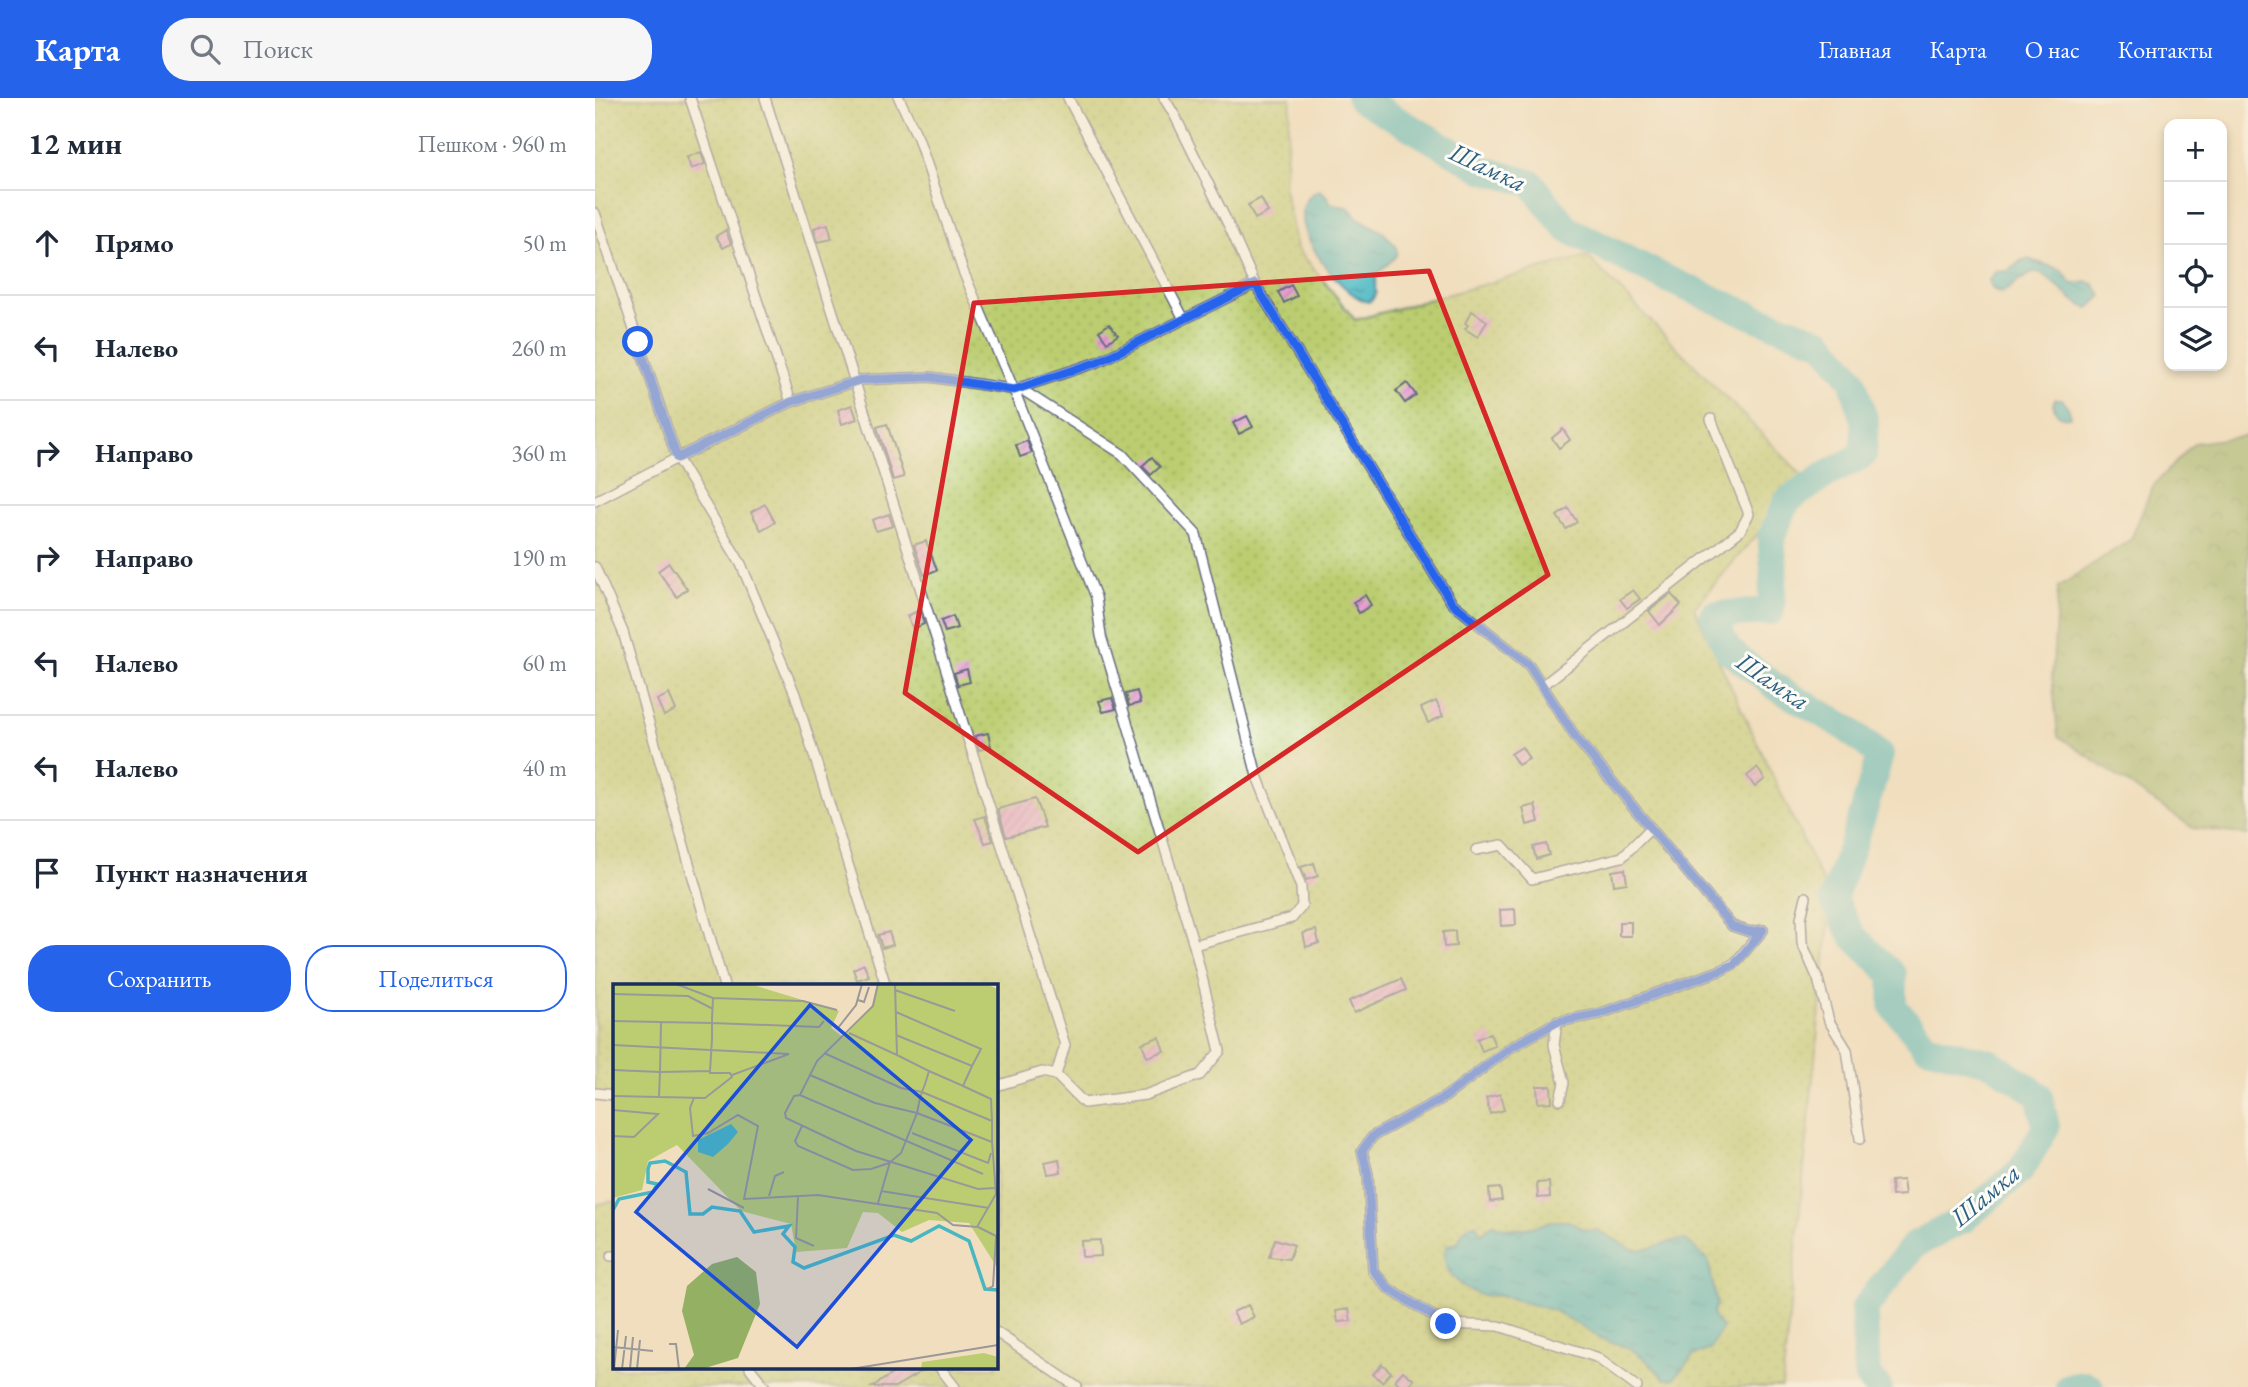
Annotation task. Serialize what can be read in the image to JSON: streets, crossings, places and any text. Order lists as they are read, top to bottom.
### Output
{
  "water": ["Шамка"],
  "page": {
    "header": "Карта",
    "search": "Поиск",
    "nav": [
      "Главная",
      "Карта",
      "О нас",
      "Контакты"
    ],
    "heading": ["12 мин", "Пешком · 960 m"],
    "map_buttons": ["+", "−"],
    "list": [
      ["Прямо", "50 m"],
      ["Налево", "260 m"],
      ["Направо", "360 m"],
      ["Направо", "190 m"],
      ["Налево", "60 m"],
      ["Налево", "40 m"],
      "Пункт назначения"
    ],
    "buttons": ["Сохранить", "Поделиться"]
  }
}
